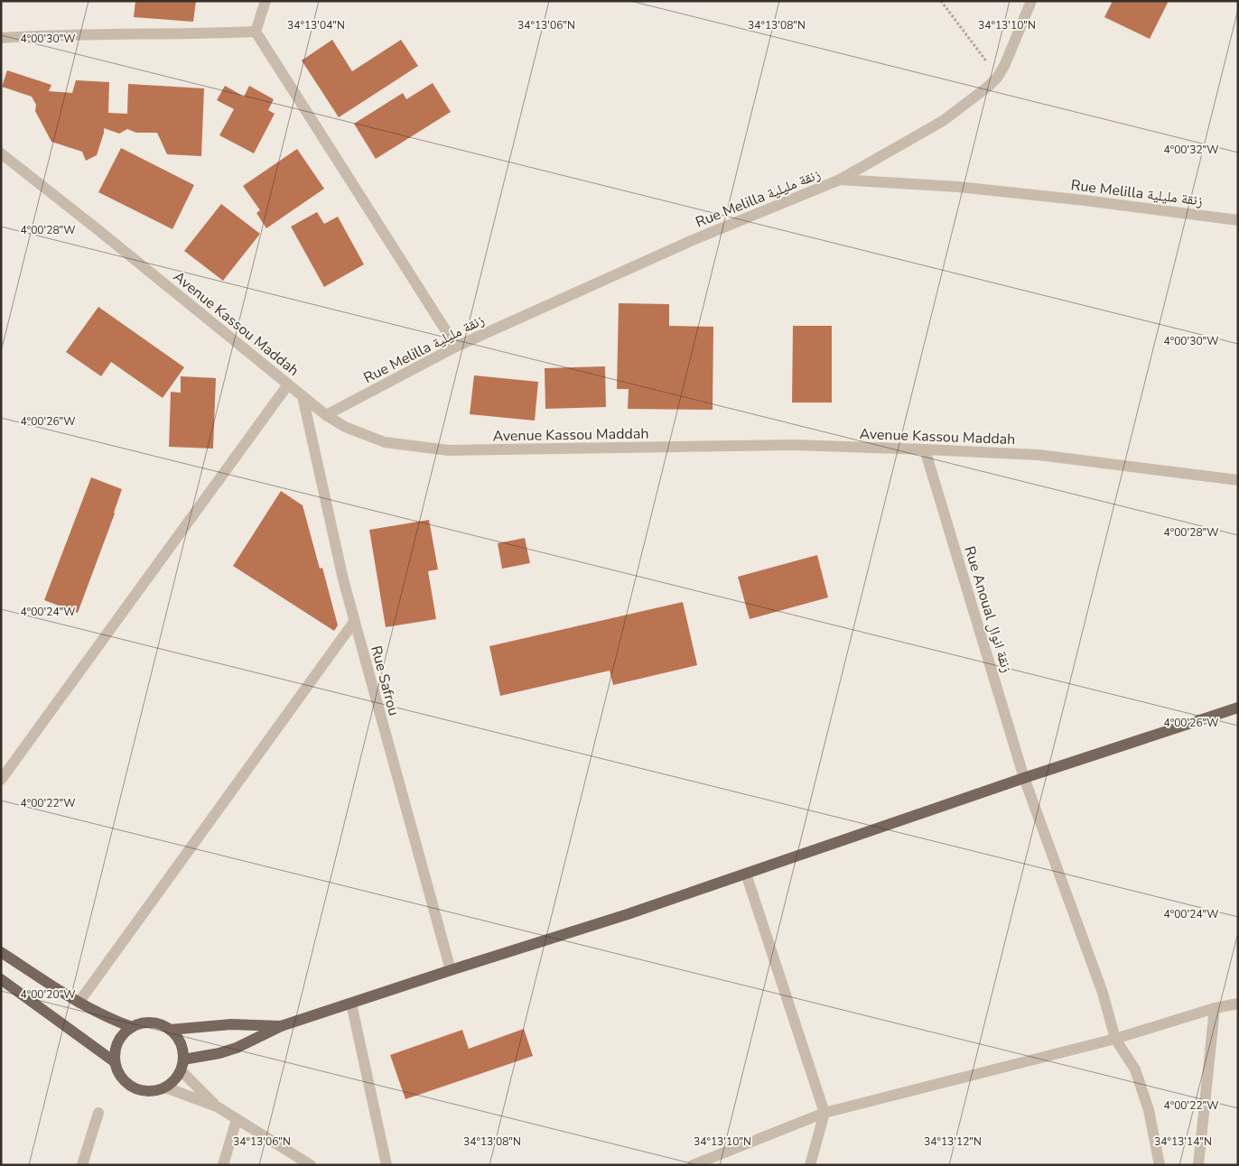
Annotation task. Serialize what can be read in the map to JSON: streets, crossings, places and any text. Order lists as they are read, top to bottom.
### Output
{
  "streets": {
    "street": [
      "Rue Melilla زنقة مليلية",
      "Avenue Kassou Maddah",
      "Rue Anoual زنقة انوال",
      "Rue Safrou"
    ]
  },
  "crossings": [
    ["Rue Melilla زنقة مليلية", "Avenue Kassou Maddah"],
    ["Avenue Kassou Maddah", "Rue Anoual زنقة انوال"],
    ["Avenue Kassou Maddah", "Rue Safrou"]
  ],
  "coordinates": [
    "34°13'04\"N",
    "34°13'06\"N",
    "34°13'08\"N",
    "34°13'10\"N",
    "4°00'30\"W",
    "4°00'32\"W",
    "4°00'28\"W",
    "4°00'26\"W",
    "4°00'24\"W",
    "4°00'22\"W",
    "4°00'20\"W",
    "34°13'12\"N",
    "34°13'14\"N"
  ]
}
